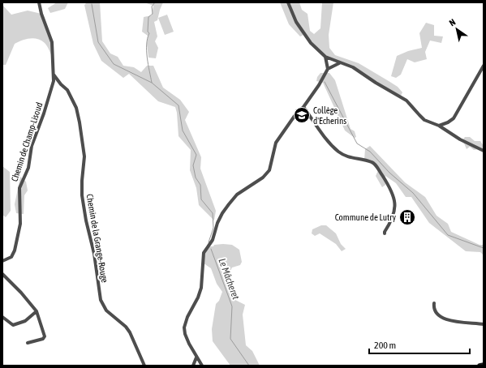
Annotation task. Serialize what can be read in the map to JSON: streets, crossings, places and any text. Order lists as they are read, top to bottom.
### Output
{
  "streets": {
    "street": ["Chemin de Champ-Lisoud", "Chemin de la Grange-Rouge"]
  },
  "water": ["Le Mâcheret"],
  "places": {
    "school or university": ["Collège d'Echerins"],
    "building": ["Commune de Lutry"]
  },
  "scale_bar": "200 m",
  "north": "top left"
}
